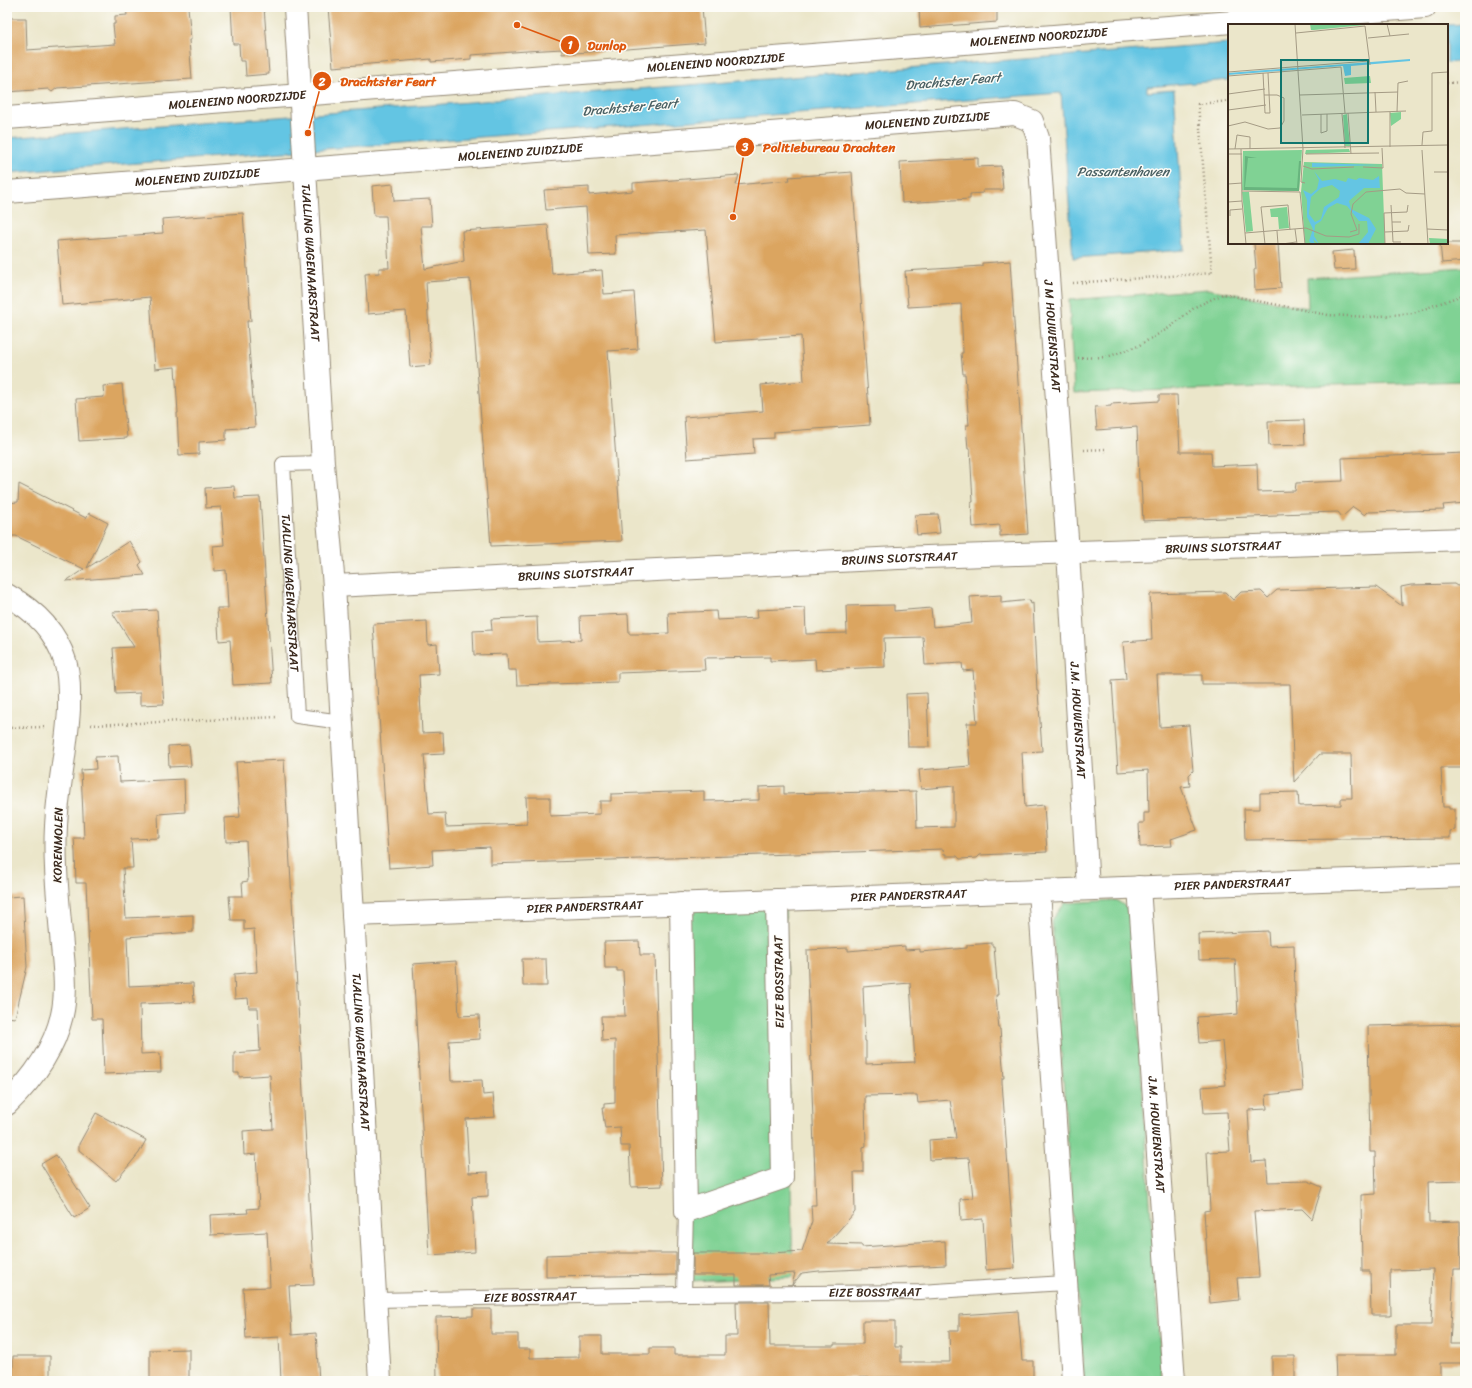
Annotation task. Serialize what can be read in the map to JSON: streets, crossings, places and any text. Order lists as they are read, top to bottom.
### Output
{
  "streets": {
    "street": [
      "MOLENEIND NOORDZIJDE",
      "MOLENEIND ZUIDZIJDE",
      "TJALLING WAGENAARSTRAAT",
      "J M HOUWENSTRAAT",
      "BRUINS SLOTSTRAAT",
      "J.M. HOUWENSTRAAT",
      "KORENMOLEN",
      "PIER PANDERSTRAAT",
      "EIZE BOSSTRAAT"
    ]
  },
  "crossings": [
    ["MOLENEIND NOORDZIJDE", "TJALLING WAGENAARSTRAAT"],
    ["MOLENEIND ZUIDZIJDE", "TJALLING WAGENAARSTRAAT"],
    ["MOLENEIND ZUIDZIJDE", "J M HOUWENSTRAAT"],
    ["TJALLING WAGENAARSTRAAT", "BRUINS SLOTSTRAAT"],
    ["TJALLING WAGENAARSTRAAT", "PIER PANDERSTRAAT"],
    ["TJALLING WAGENAARSTRAAT", "EIZE BOSSTRAAT"],
    ["J M HOUWENSTRAAT", "BRUINS SLOTSTRAAT"],
    ["J M HOUWENSTRAAT", "J.M. HOUWENSTRAAT"],
    ["BRUINS SLOTSTRAAT", "J.M. HOUWENSTRAAT"],
    ["J.M. HOUWENSTRAAT", "PIER PANDERSTRAAT"],
    ["PIER PANDERSTRAAT", "EIZE BOSSTRAAT"]
  ],
  "water": ["Drachtster Feart", "Passantenhaven"],
  "places": ["Dunlop", "Drachtster Feart", "Politiebureau Drachten"]
}
